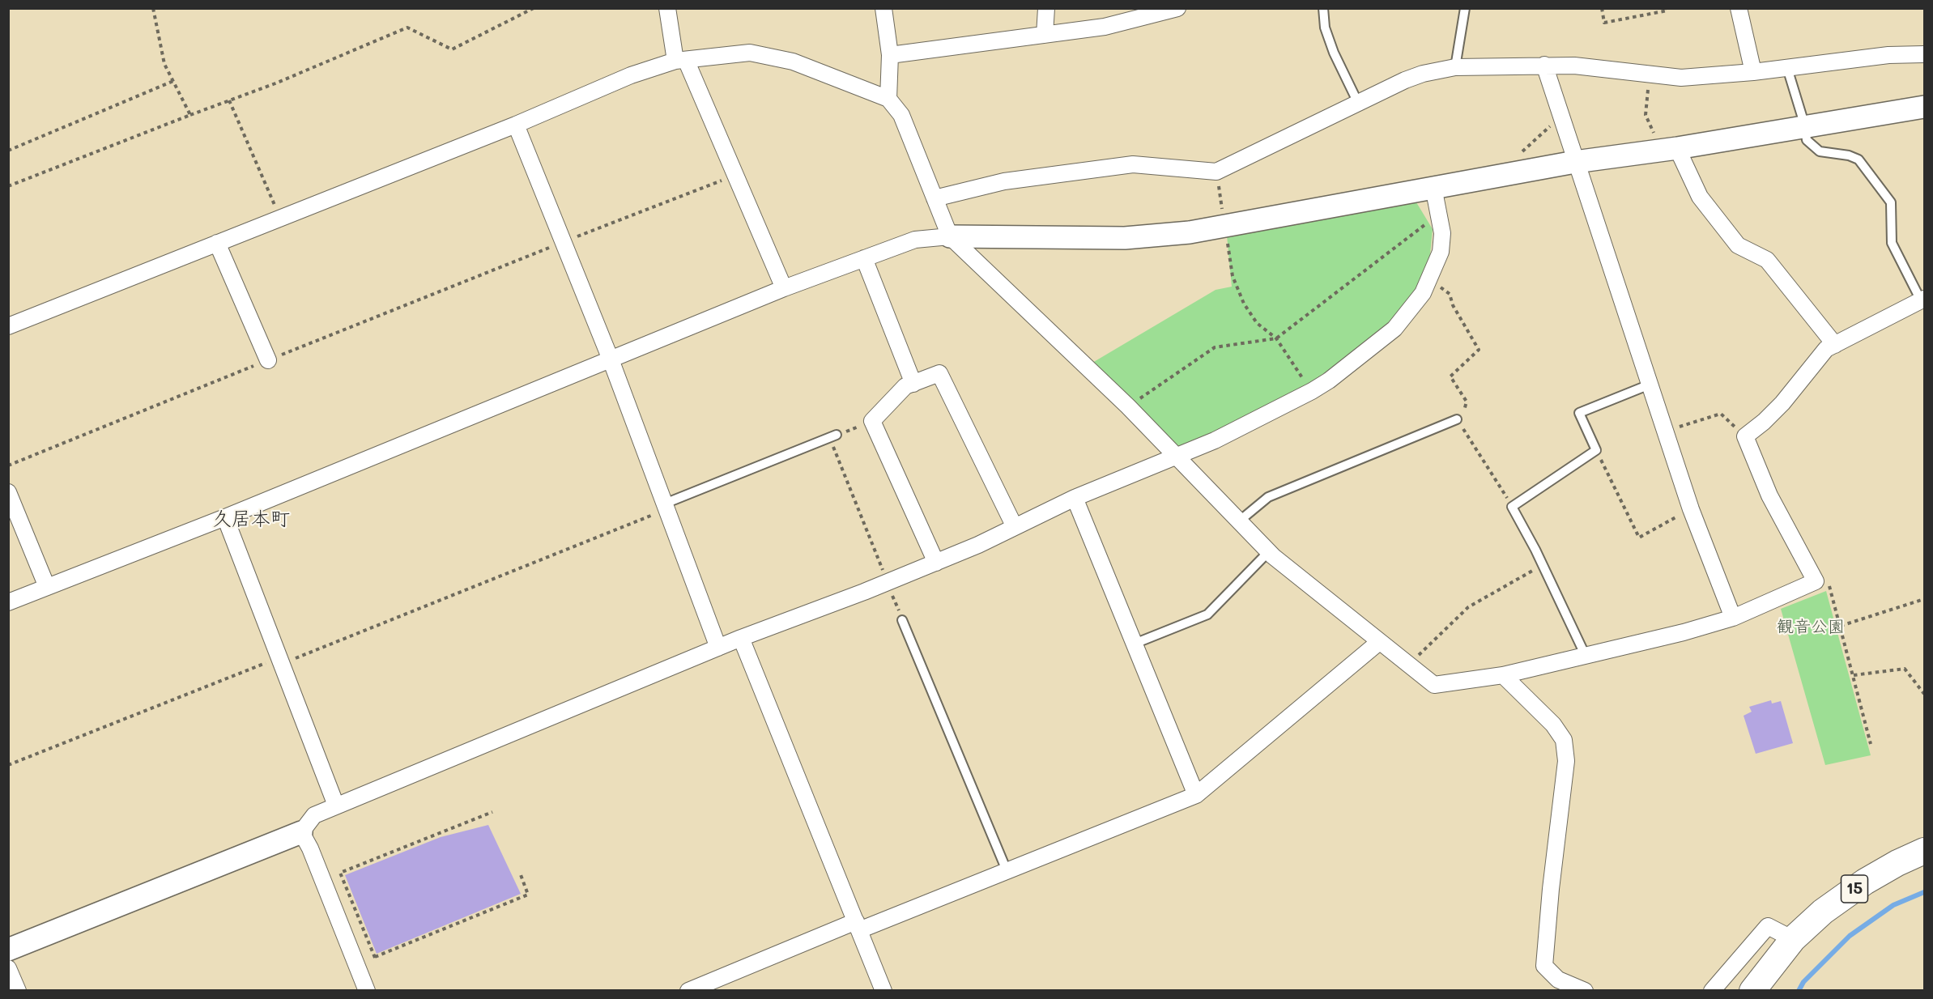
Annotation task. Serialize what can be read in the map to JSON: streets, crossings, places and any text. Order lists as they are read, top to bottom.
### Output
{
  "streets": {
    "main road": ["15"]
  },
  "districts": ["久居本町"],
  "parks": ["観音公園"]
}
